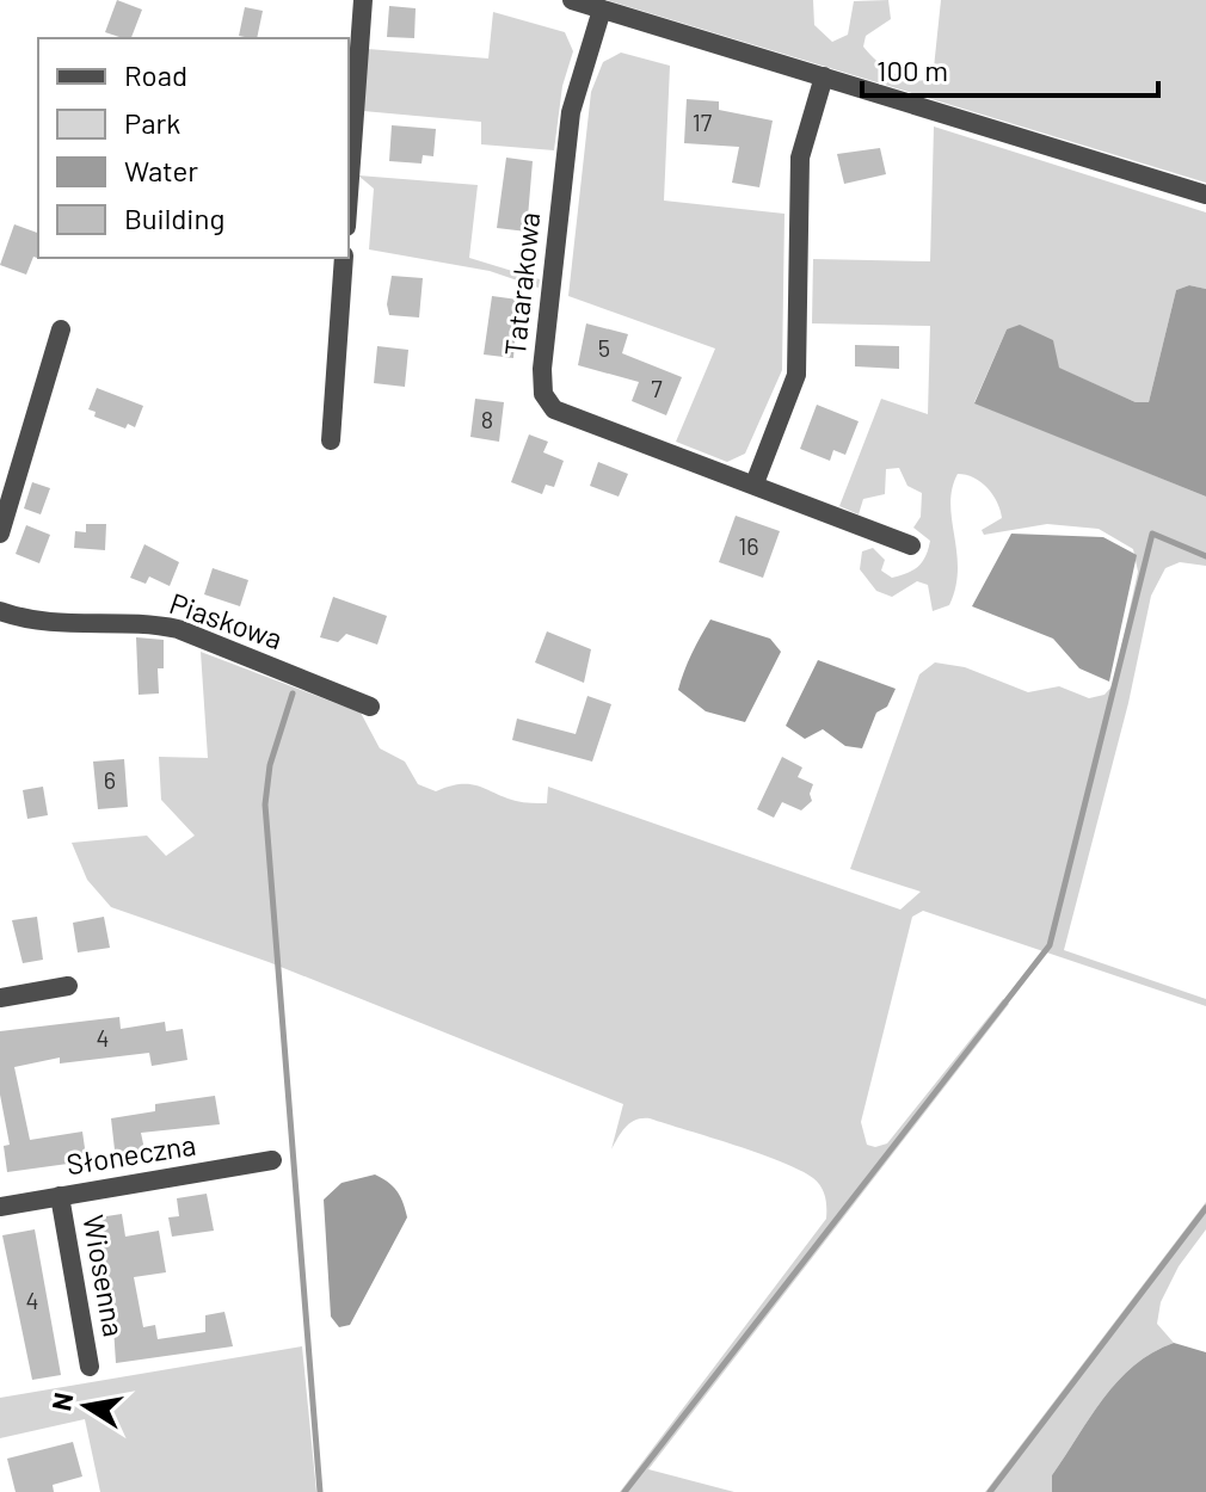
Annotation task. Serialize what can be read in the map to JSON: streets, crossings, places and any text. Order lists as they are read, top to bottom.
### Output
{
  "streets": {
    "street": [
      "Tatarakowa",
      "Piaskowa",
      "Słoneczna",
      "Wiosenna"
    ]
  },
  "crossings": [
    ["Słoneczna", "Wiosenna"]
  ],
  "house_numbers": [
    "17",
    "5",
    "7",
    "8",
    "16",
    "6",
    "4",
    "4"
  ],
  "legend": [
    "Road",
    "Park",
    "Water",
    "Building"
  ],
  "scale_bar": "100 m",
  "north": "left"
}
